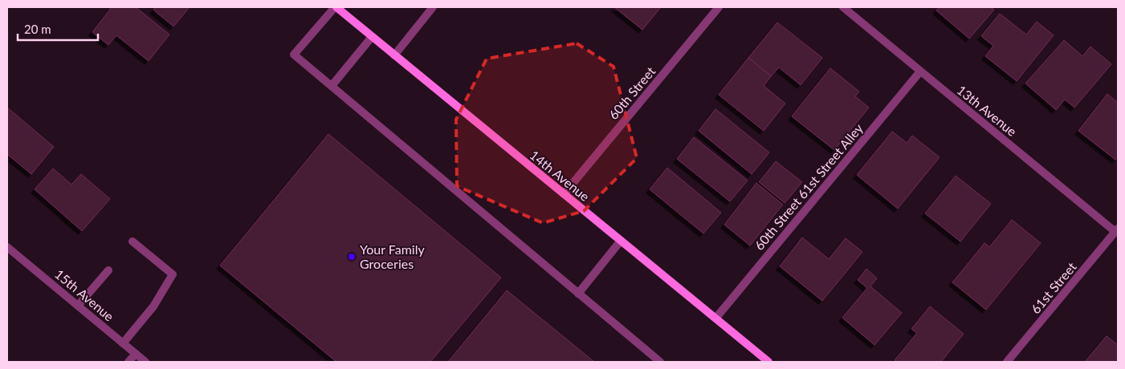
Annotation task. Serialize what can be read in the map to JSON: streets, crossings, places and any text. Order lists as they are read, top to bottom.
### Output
{
  "streets": {
    "street": [
      "60th Street",
      "13th Avenue",
      "14th Avenue",
      "60th Street 61st Street Alley",
      "61st Street",
      "15th Avenue"
    ]
  },
  "crossings": [
    ["60th Street", "14th Avenue"],
    ["13th Avenue", "60th Street 61st Street Alley"],
    ["13th Avenue", "61st Street"],
    ["14th Avenue", "60th Street 61st Street Alley"]
  ],
  "places": ["Your Family Groceries"],
  "scale_bar": "20 m"
}
